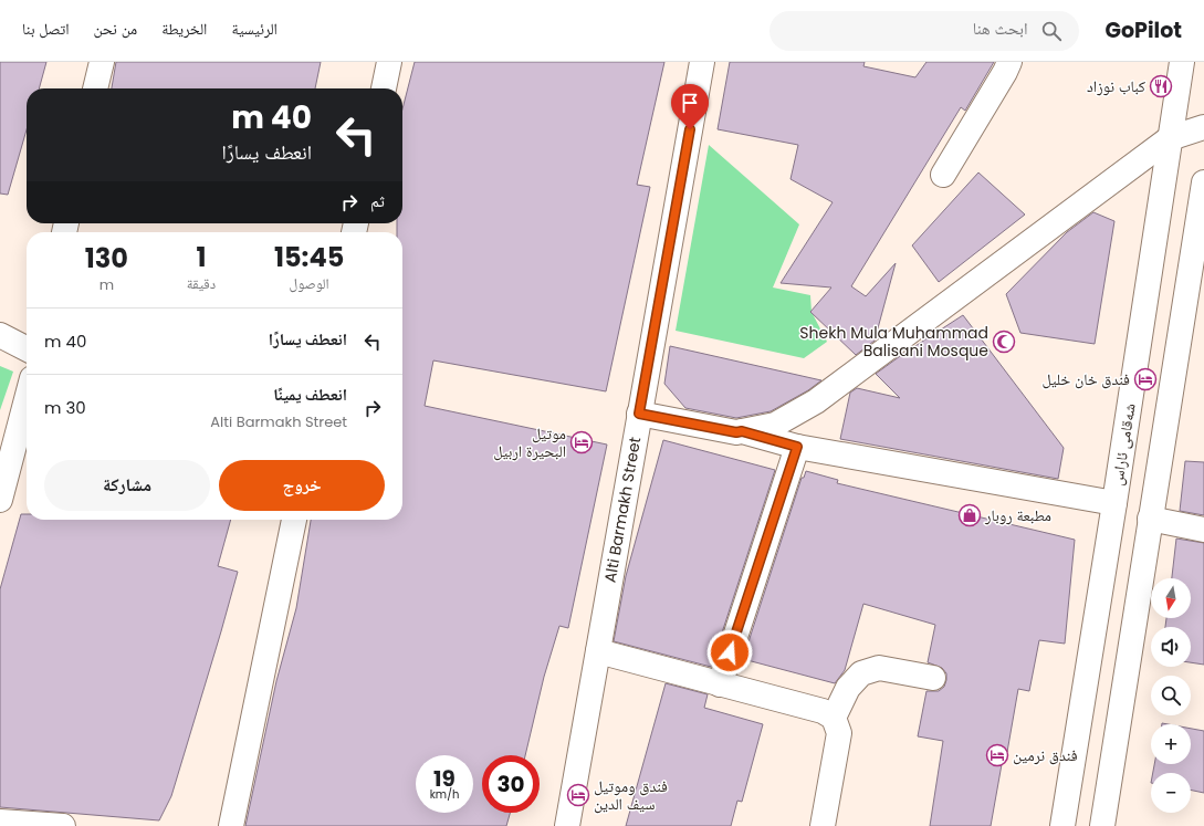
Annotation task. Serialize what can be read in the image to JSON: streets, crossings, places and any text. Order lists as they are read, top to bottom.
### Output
{
  "streets": {
    "street": ["شەقامی ئاراس", "Alti Barmakh Street"]
  },
  "places": {
    "restaurant": ["كباب نوزاد"],
    "mosque": ["Shekh Mula Muhammad Balisani Mosque"],
    "hotel": [
      "فندق خان خليل",
      "موتيل البحيرة اربيل",
      "فندق نرمين",
      "فندق وموتيل سيف الدين"
    ],
    "shop": ["مطبعة روبار"]
  },
  "north": "bottom",
  "page": {
    "header": "GoPilot",
    "search": "ابحث هنا",
    "nav": [
      "الرئيسية",
      "الخريطة",
      "من نحن",
      "اتصل بنا"
    ],
    "turn": ["40 m", "انعطف يسارًا"],
    "then": "ثم",
    "eta": [
      "15:45",
      "الوصول",
      "1",
      "دقيقة",
      "130",
      "m"
    ],
    "list": [
      {
        "name": "انعطف يسارًا",
        "value": "40 m"
      },
      {
        "name": "انعطف يمينًا",
        "note": "Alti Barmakh Street",
        "value": "30 m"
      }
    ],
    "buttons": ["خروج", "مشاركة"],
    "map_buttons": ["+", "−"],
    "speed": "19 km/h",
    "limit": "30"
  }
}
